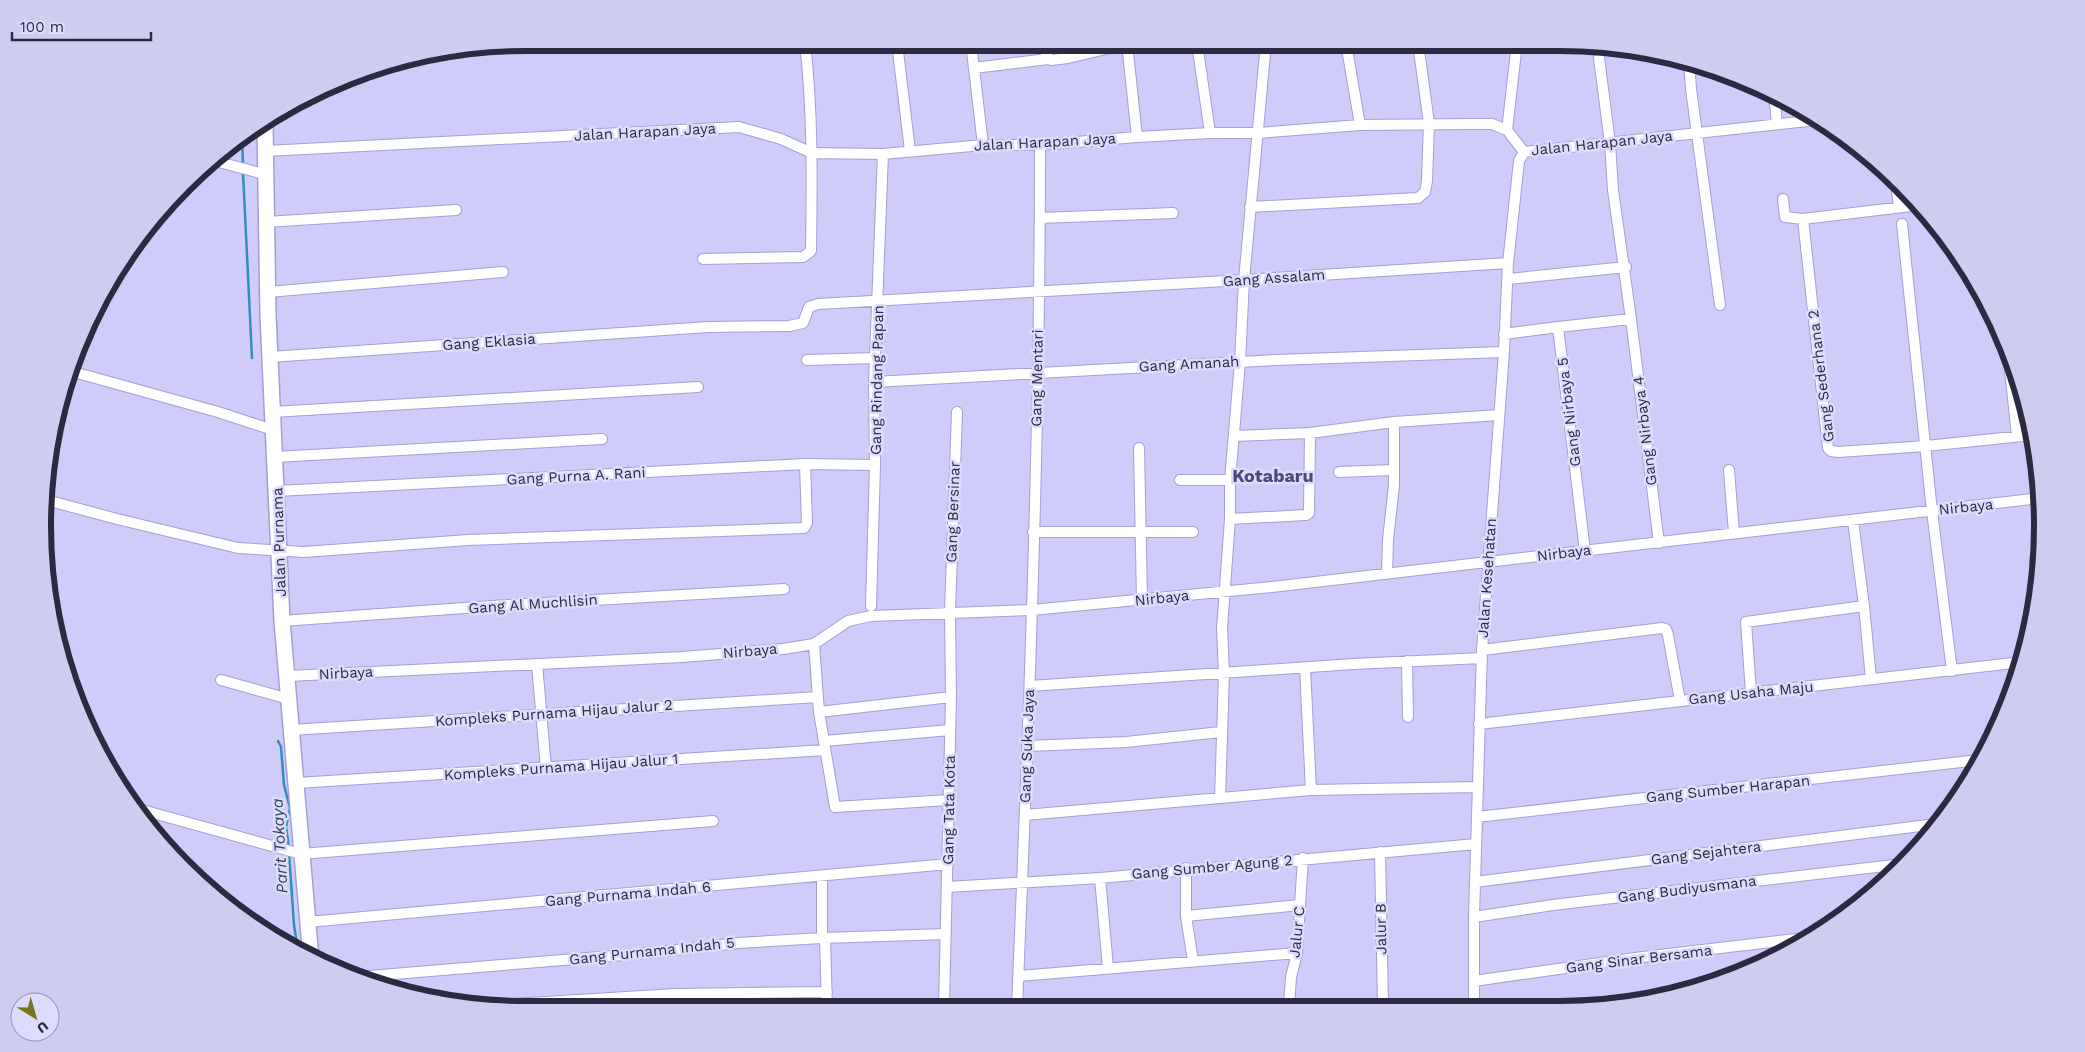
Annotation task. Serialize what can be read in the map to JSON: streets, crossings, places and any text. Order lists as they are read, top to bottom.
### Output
{
  "streets": {
    "street": [
      "Jalan Harapan Jaya",
      "Gang Assalam",
      "Gang Eklasia",
      "Gang Amanah",
      "Gang Sederhana 2",
      "Gang Mentari",
      "Gang Rindang Papan",
      "Gang Nirbaya 5",
      "Gang Nirbaya 4",
      "Gang Purna A. Rani",
      "Nirbaya",
      "Gang Bersinar",
      "Jalan Purnama",
      "Jalan Kesehatan",
      "Gang Al Muchlisin",
      "Gang Usaha Maju",
      "Kompleks Purnama Hijau Jalur 2",
      "Gang Suka Jaya",
      "Kompleks Purnama Hijau Jalur 1",
      "Gang Sumber Harapan",
      "Gang Tata Kota",
      "Gang Sejahtera",
      "Gang Sumber Agung 2",
      "Gang Budiyusmana",
      "Gang Purnama Indah 6",
      "Jalur B",
      "Jalur C",
      "Gang Purnama Indah 5",
      "Gang Sinar Bersama"
    ]
  },
  "crossings": [
    ["Jalan Harapan Jaya", "Gang Mentari"],
    ["Jalan Harapan Jaya", "Gang Rindang Papan"],
    ["Jalan Harapan Jaya", "Gang Nirbaya 4"],
    ["Jalan Harapan Jaya", "Jalan Purnama"],
    ["Jalan Harapan Jaya", "Jalan Kesehatan"],
    ["Gang Assalam", "Gang Eklasia"],
    ["Gang Assalam", "Gang Mentari"],
    ["Gang Assalam", "Gang Rindang Papan"],
    ["Gang Assalam", "Jalan Kesehatan"],
    ["Gang Eklasia", "Gang Rindang Papan"],
    ["Gang Eklasia", "Jalan Purnama"],
    ["Gang Amanah", "Gang Mentari"],
    ["Gang Amanah", "Gang Rindang Papan"],
    ["Gang Amanah", "Jalan Kesehatan"],
    ["Gang Mentari", "Nirbaya"],
    ["Gang Mentari", "Gang Suka Jaya"],
    ["Gang Rindang Papan", "Gang Purna A. Rani"],
    ["Gang Rindang Papan", "Nirbaya"],
    ["Gang Nirbaya 5", "Nirbaya"],
    ["Gang Nirbaya 4", "Nirbaya"],
    ["Gang Purna A. Rani", "Jalan Purnama"],
    ["Nirbaya", "Gang Bersinar"],
    ["Nirbaya", "Jalan Purnama"],
    ["Nirbaya", "Jalan Kesehatan"],
    ["Nirbaya", "Gang Suka Jaya"],
    ["Nirbaya", "Gang Tata Kota"],
    ["Gang Bersinar", "Gang Tata Kota"],
    ["Jalan Purnama", "Gang Al Muchlisin"],
    ["Jalan Purnama", "Kompleks Purnama Hijau Jalur 2"],
    ["Jalan Purnama", "Kompleks Purnama Hijau Jalur 1"],
    ["Jalan Purnama", "Gang Purnama Indah 6"],
    ["Jalan Kesehatan", "Gang Usaha Maju"],
    ["Jalan Kesehatan", "Gang Sumber Harapan"],
    ["Jalan Kesehatan", "Gang Sejahtera"],
    ["Jalan Kesehatan", "Gang Sumber Agung 2"],
    ["Jalan Kesehatan", "Gang Budiyusmana"],
    ["Jalan Kesehatan", "Gang Sinar Bersama"],
    ["Gang Suka Jaya", "Gang Sumber Agung 2"],
    ["Kompleks Purnama Hijau Jalur 1", "Gang Tata Kota"],
    ["Gang Tata Kota", "Gang Sumber Agung 2"],
    ["Gang Tata Kota", "Gang Purnama Indah 6"],
    ["Gang Tata Kota", "Gang Purnama Indah 5"],
    ["Gang Sumber Agung 2", "Jalur B"],
    ["Gang Sumber Agung 2", "Jalur C"]
  ],
  "districts": ["Kotabaru"],
  "water": ["Parit Tokaya"],
  "scale_bar": "100 m",
  "north": "bottom right"
}
